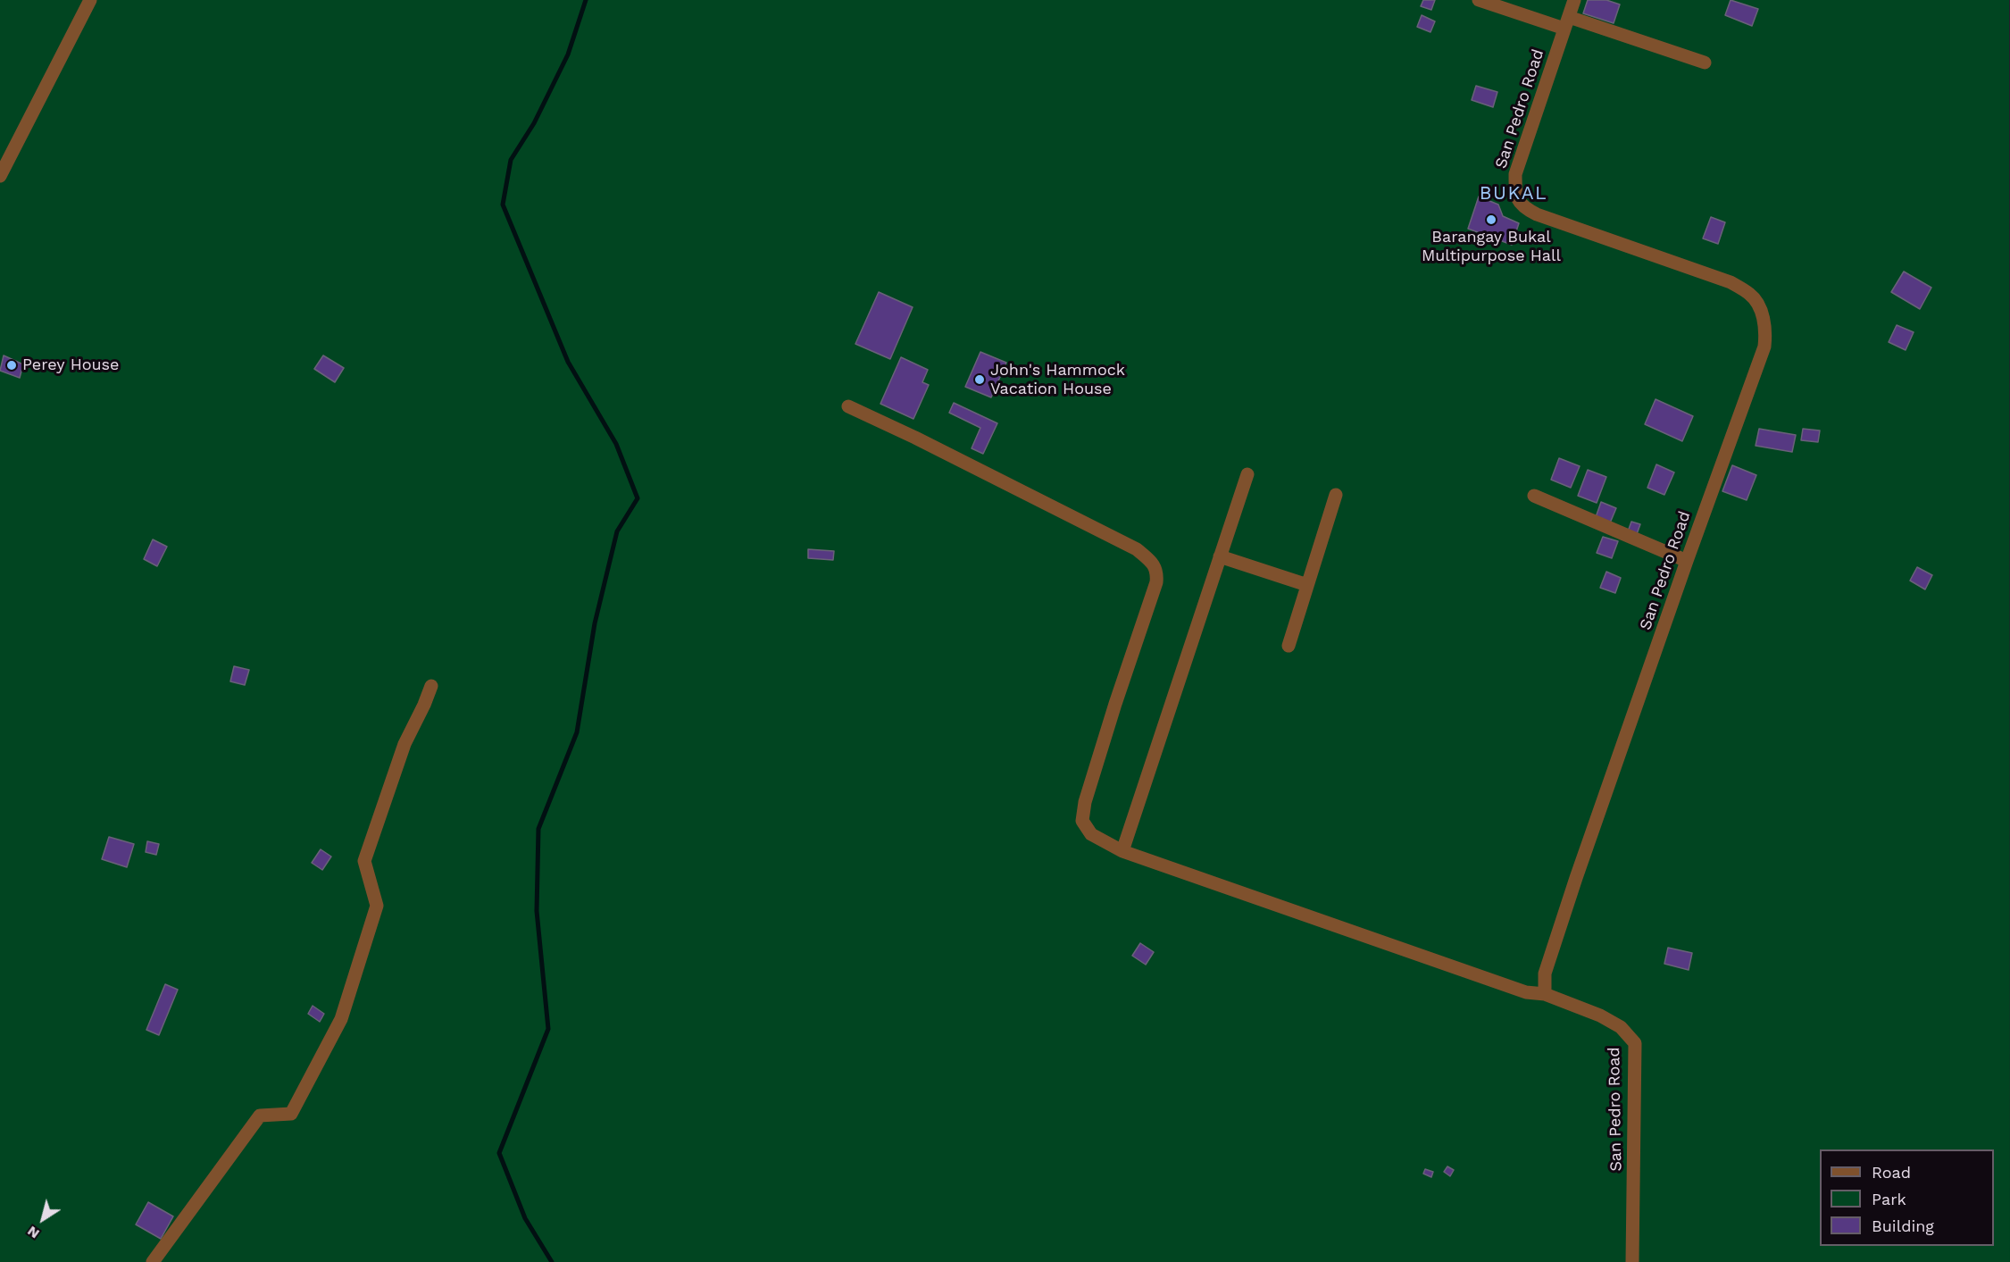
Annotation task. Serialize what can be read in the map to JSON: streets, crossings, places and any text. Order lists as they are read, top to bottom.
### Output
{
  "streets": {
    "street": ["San Pedro Road"]
  },
  "districts": ["BUKAL"],
  "places": ["Barangay Bukal Multipurpose Hall", "Perey House", "John's Hammock Vacation House"],
  "legend": ["Road", "Park", "Building"],
  "north": "bottom left"
}
